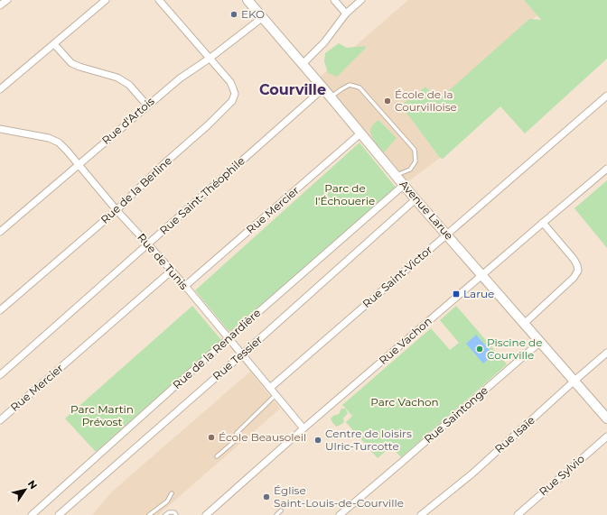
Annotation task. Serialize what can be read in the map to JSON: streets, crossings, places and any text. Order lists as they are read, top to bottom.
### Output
{
  "streets": {
    "street": [
      "Rue d'Artois",
      "Rue de la Berline",
      "Rue Saint-Théophile",
      "Rue Mercier",
      "Avenue Larue",
      "Rue de Tunis",
      "Rue Saint-Victor",
      "Rue Vachon",
      "Rue de la Renardière",
      "Rue Tessier",
      "Rue Saintonge",
      "Rue Isaïe",
      "Rue Sylvio"
    ]
  },
  "crossings": [
    ["Rue d'Artois", "Rue de la Berline"],
    ["Rue d'Artois", "Avenue Larue"],
    ["Rue d'Artois", "Rue de Tunis"],
    ["Rue de la Berline", "Rue de Tunis"],
    ["Rue Saint-Théophile", "Avenue Larue"],
    ["Rue Saint-Théophile", "Rue de Tunis"],
    ["Rue Mercier", "Avenue Larue"],
    ["Rue Mercier", "Rue de Tunis"],
    ["Avenue Larue", "Rue Saint-Victor"],
    ["Avenue Larue", "Rue Vachon"],
    ["Avenue Larue", "Rue de la Renardière"],
    ["Avenue Larue", "Rue Tessier"],
    ["Avenue Larue", "Rue Saintonge"],
    ["Avenue Larue", "Rue Isaïe"],
    ["Rue de Tunis", "Rue Saint-Victor"],
    ["Rue de Tunis", "Rue Vachon"],
    ["Rue de Tunis", "Rue de la Renardière"],
    ["Rue de Tunis", "Rue Tessier"]
  ],
  "districts": ["Courville"],
  "parks": ["Parc de l'Échouerie", "Parc Vachon", "Parc Martin Prévost"],
  "places": {
    "other": [
      "EKO",
      "École de la Courvilloise",
      "Piscine de Courville",
      "École Beausoleil",
      "Centre de loisirs Ulric-Turcotte",
      "Église Saint-Louis-de-Courville"
    ],
    "transit": ["Larue"]
  },
  "north": "top right"
}
